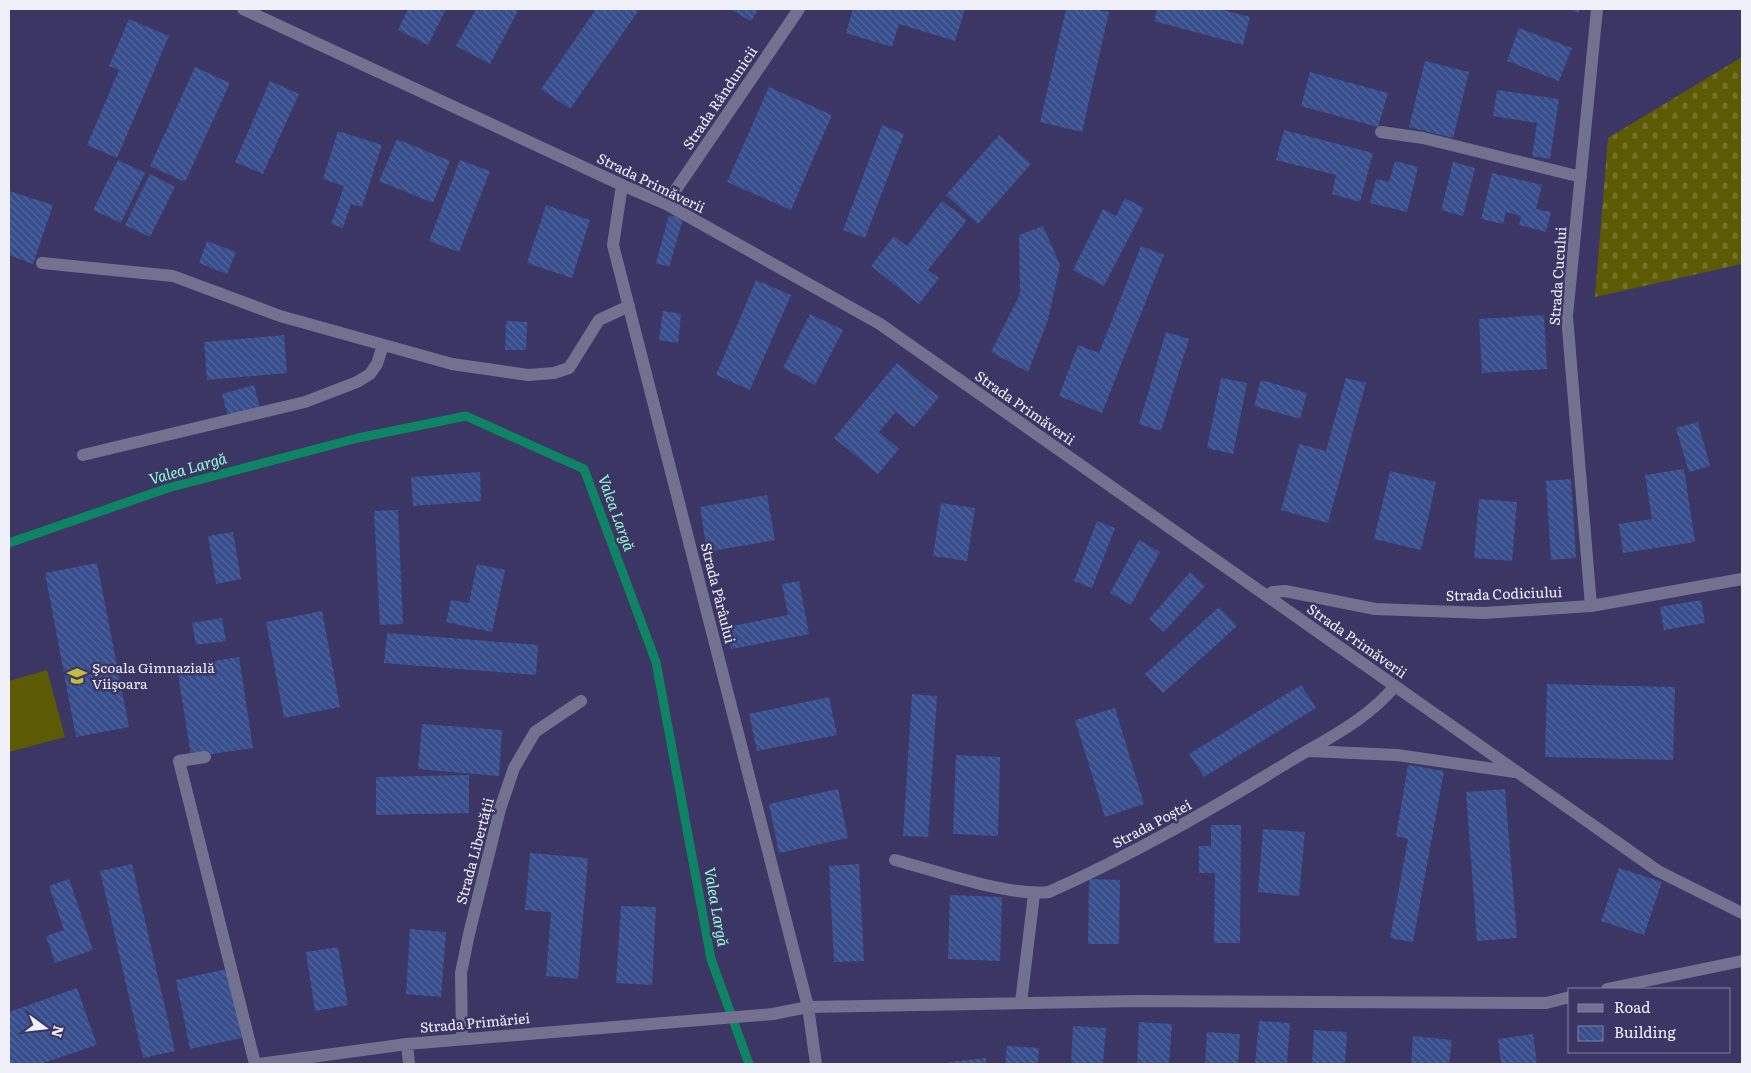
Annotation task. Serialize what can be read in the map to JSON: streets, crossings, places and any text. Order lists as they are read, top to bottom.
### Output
{
  "streets": {
    "street": [
      "Strada Rândunicii",
      "Strada Primăverii",
      "Strada Cucului",
      "Strada Pârâului",
      "Strada Codiciului",
      "Strada Poștei",
      "Strada Libertății",
      "Strada Primăriei"
    ]
  },
  "crossings": [
    ["Strada Rândunicii", "Strada Primăverii"],
    ["Strada Primăverii", "Strada Pârâului"],
    ["Strada Primăverii", "Strada Codiciului"],
    ["Strada Primăverii", "Strada Poștei"],
    ["Strada Cucului", "Strada Codiciului"],
    ["Strada Pârâului", "Strada Primăriei"],
    ["Strada Libertății", "Strada Primăriei"]
  ],
  "water": ["Valea Largă"],
  "places": {
    "school or university": ["Şcoala Gimnazială Viişoara"]
  },
  "legend": ["Road", "Building"],
  "north": "right"
}
